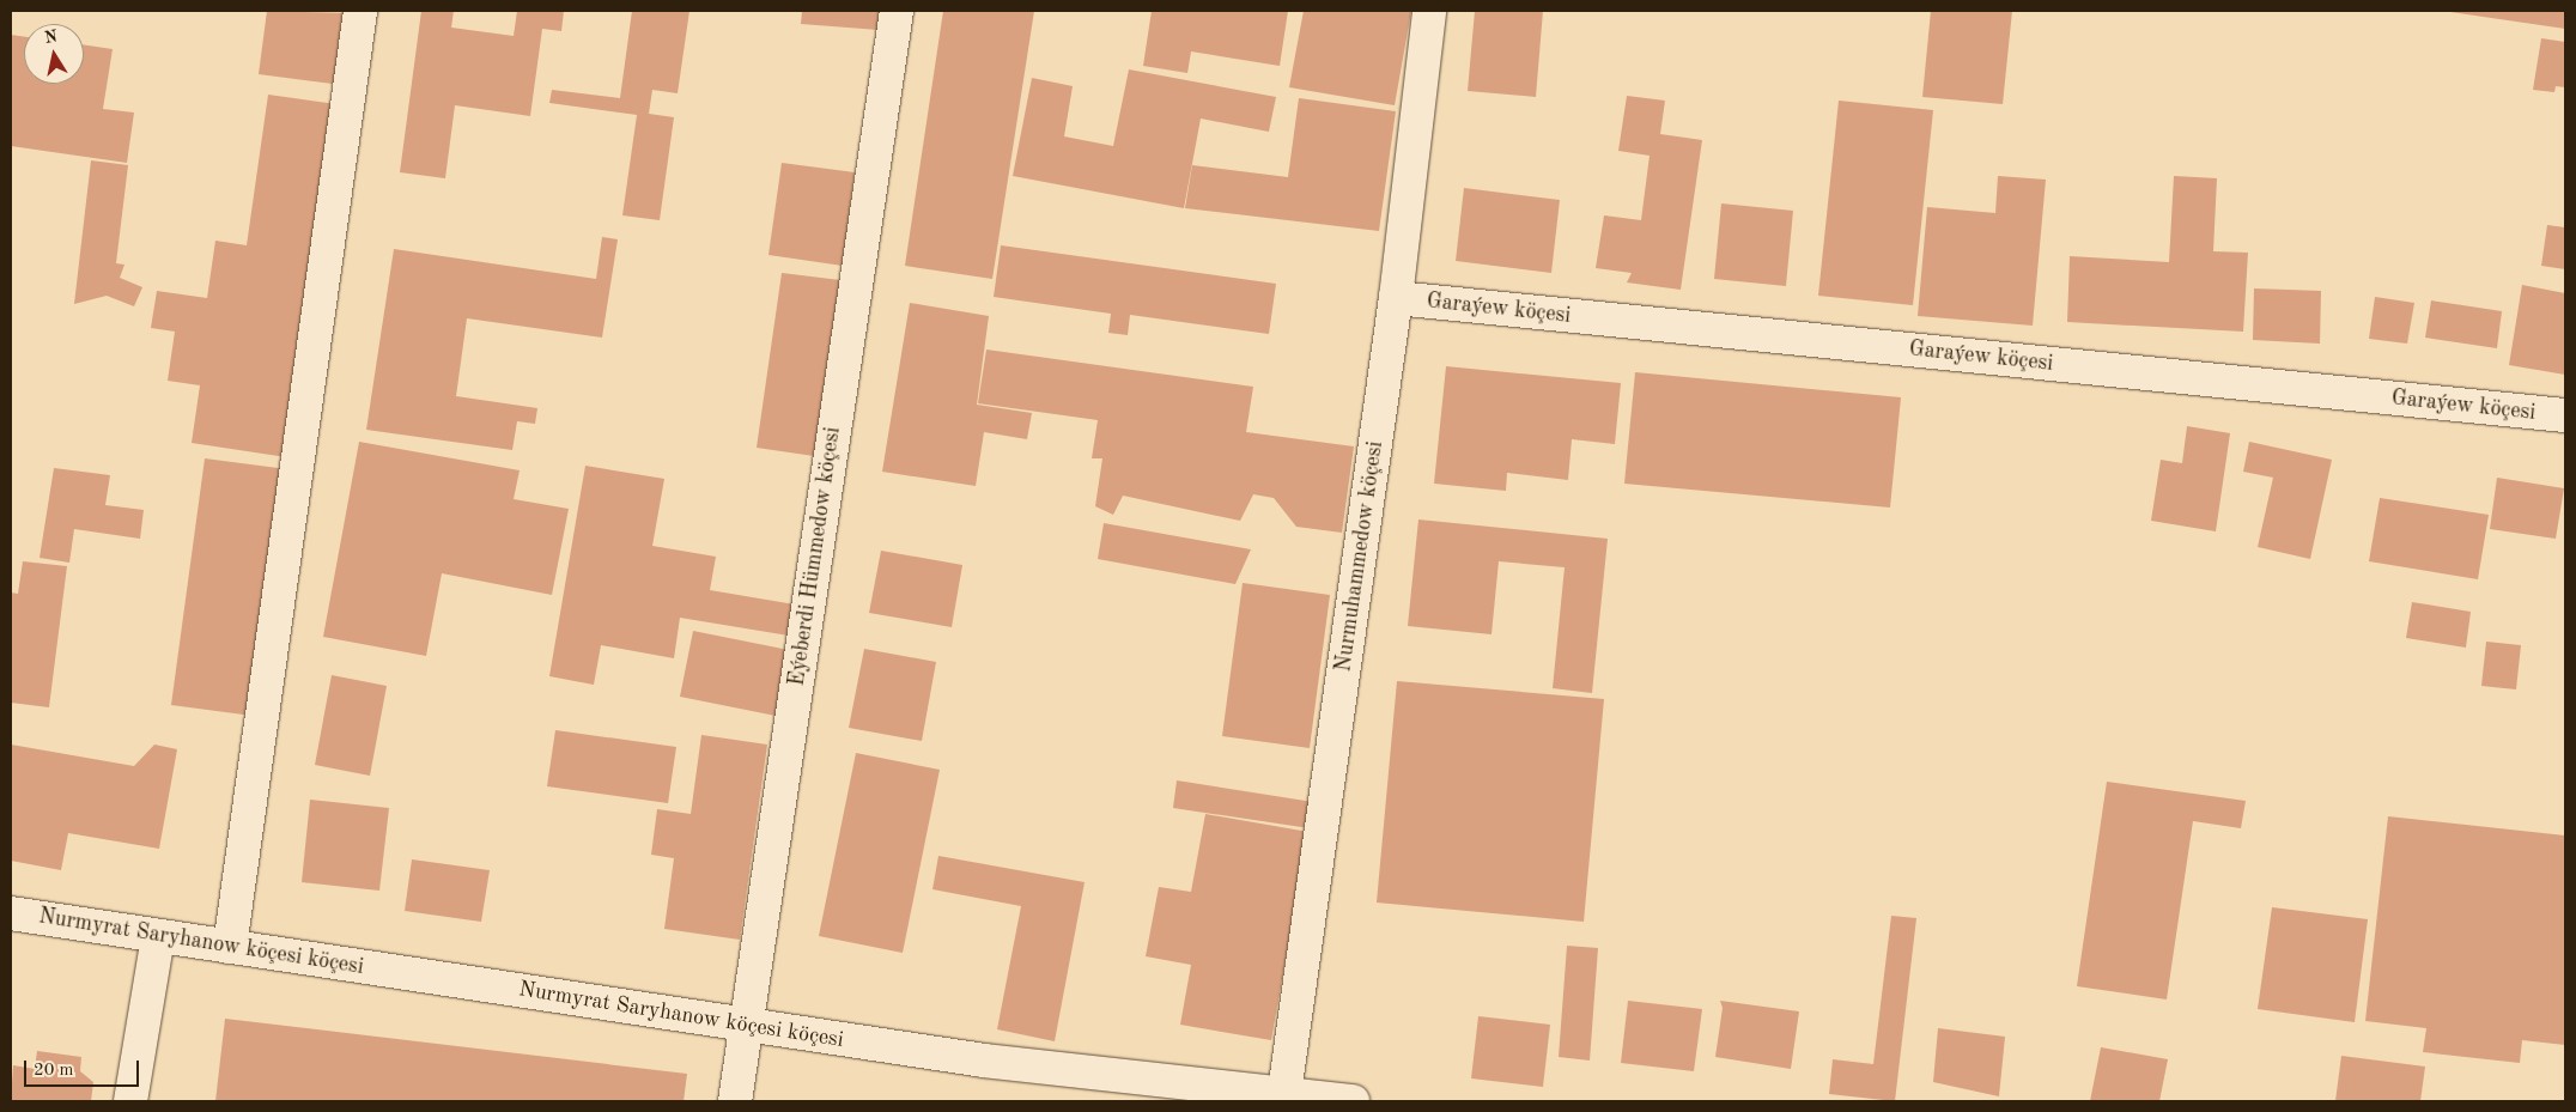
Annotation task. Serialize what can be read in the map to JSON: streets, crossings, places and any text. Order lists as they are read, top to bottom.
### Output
{
  "streets": {
    "street": [
      "Garaýew köçesi",
      "Eýeberdi Hümmedow köçesi",
      "Nurmuhammedow köçesi",
      "Nurmyrat Saryhanow köçesi köçesi"
    ]
  },
  "crossings": [
    ["Garaýew köçesi", "Nurmuhammedow köçesi"],
    ["Eýeberdi Hümmedow köçesi", "Nurmyrat Saryhanow köçesi köçesi"],
    ["Nurmuhammedow köçesi", "Nurmyrat Saryhanow köçesi köçesi"]
  ],
  "scale_bar": "20 m",
  "north": "top"
}
